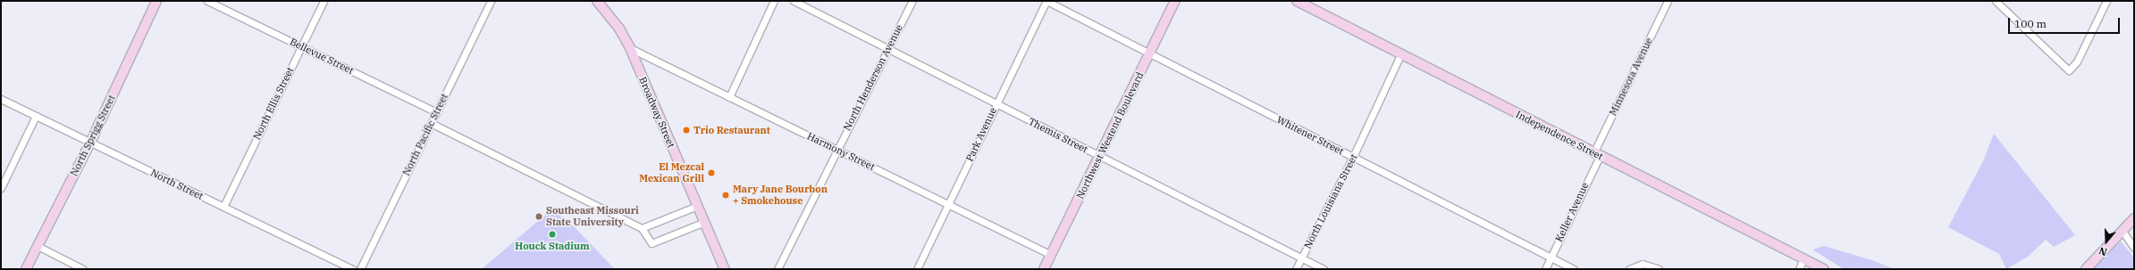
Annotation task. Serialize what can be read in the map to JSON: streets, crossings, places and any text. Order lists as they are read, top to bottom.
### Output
{
  "streets": {
    "street": [
      "Bellevue Street",
      "Minnesota Avenue",
      "North Henderson Avenue",
      "North Ellis Street",
      "Broadway Street",
      "North Pacific Street",
      "Park Avenue",
      "North Sprigg Street",
      "Themis Street",
      "Northwest Westend Boulevard",
      "Whitener Street",
      "Independence Street",
      "Harmony Street",
      "North Street",
      "North Louisiana Street",
      "Keller Avenue"
    ]
  },
  "crossings": [
    ["Bellevue Street", "North Ellis Street"],
    ["Bellevue Street", "North Pacific Street"],
    ["Minnesota Avenue", "Independence Street"],
    ["Minnesota Avenue", "Keller Avenue"],
    ["North Henderson Avenue", "Themis Street"],
    ["North Henderson Avenue", "Harmony Street"],
    ["North Ellis Street", "North Street"],
    ["Broadway Street", "Harmony Street"],
    ["Park Avenue", "Themis Street"],
    ["Park Avenue", "Whitener Street"],
    ["Park Avenue", "Harmony Street"],
    ["North Sprigg Street", "North Street"],
    ["Themis Street", "Northwest Westend Boulevard"],
    ["Themis Street", "North Louisiana Street"],
    ["Northwest Westend Boulevard", "Whitener Street"],
    ["Northwest Westend Boulevard", "Harmony Street"],
    ["Whitener Street", "North Louisiana Street"],
    ["Whitener Street", "Keller Avenue"],
    ["Independence Street", "North Louisiana Street"],
    ["Independence Street", "Keller Avenue"]
  ],
  "places": [
    "Trio Restaurant",
    "El Mezcal Mexican Grill",
    "Mary Jane Bourbon + Smokehouse",
    "Southeast Missouri State University",
    "Houck Stadium"
  ],
  "scale_bar": "100 m",
  "north": "bottom"
}
